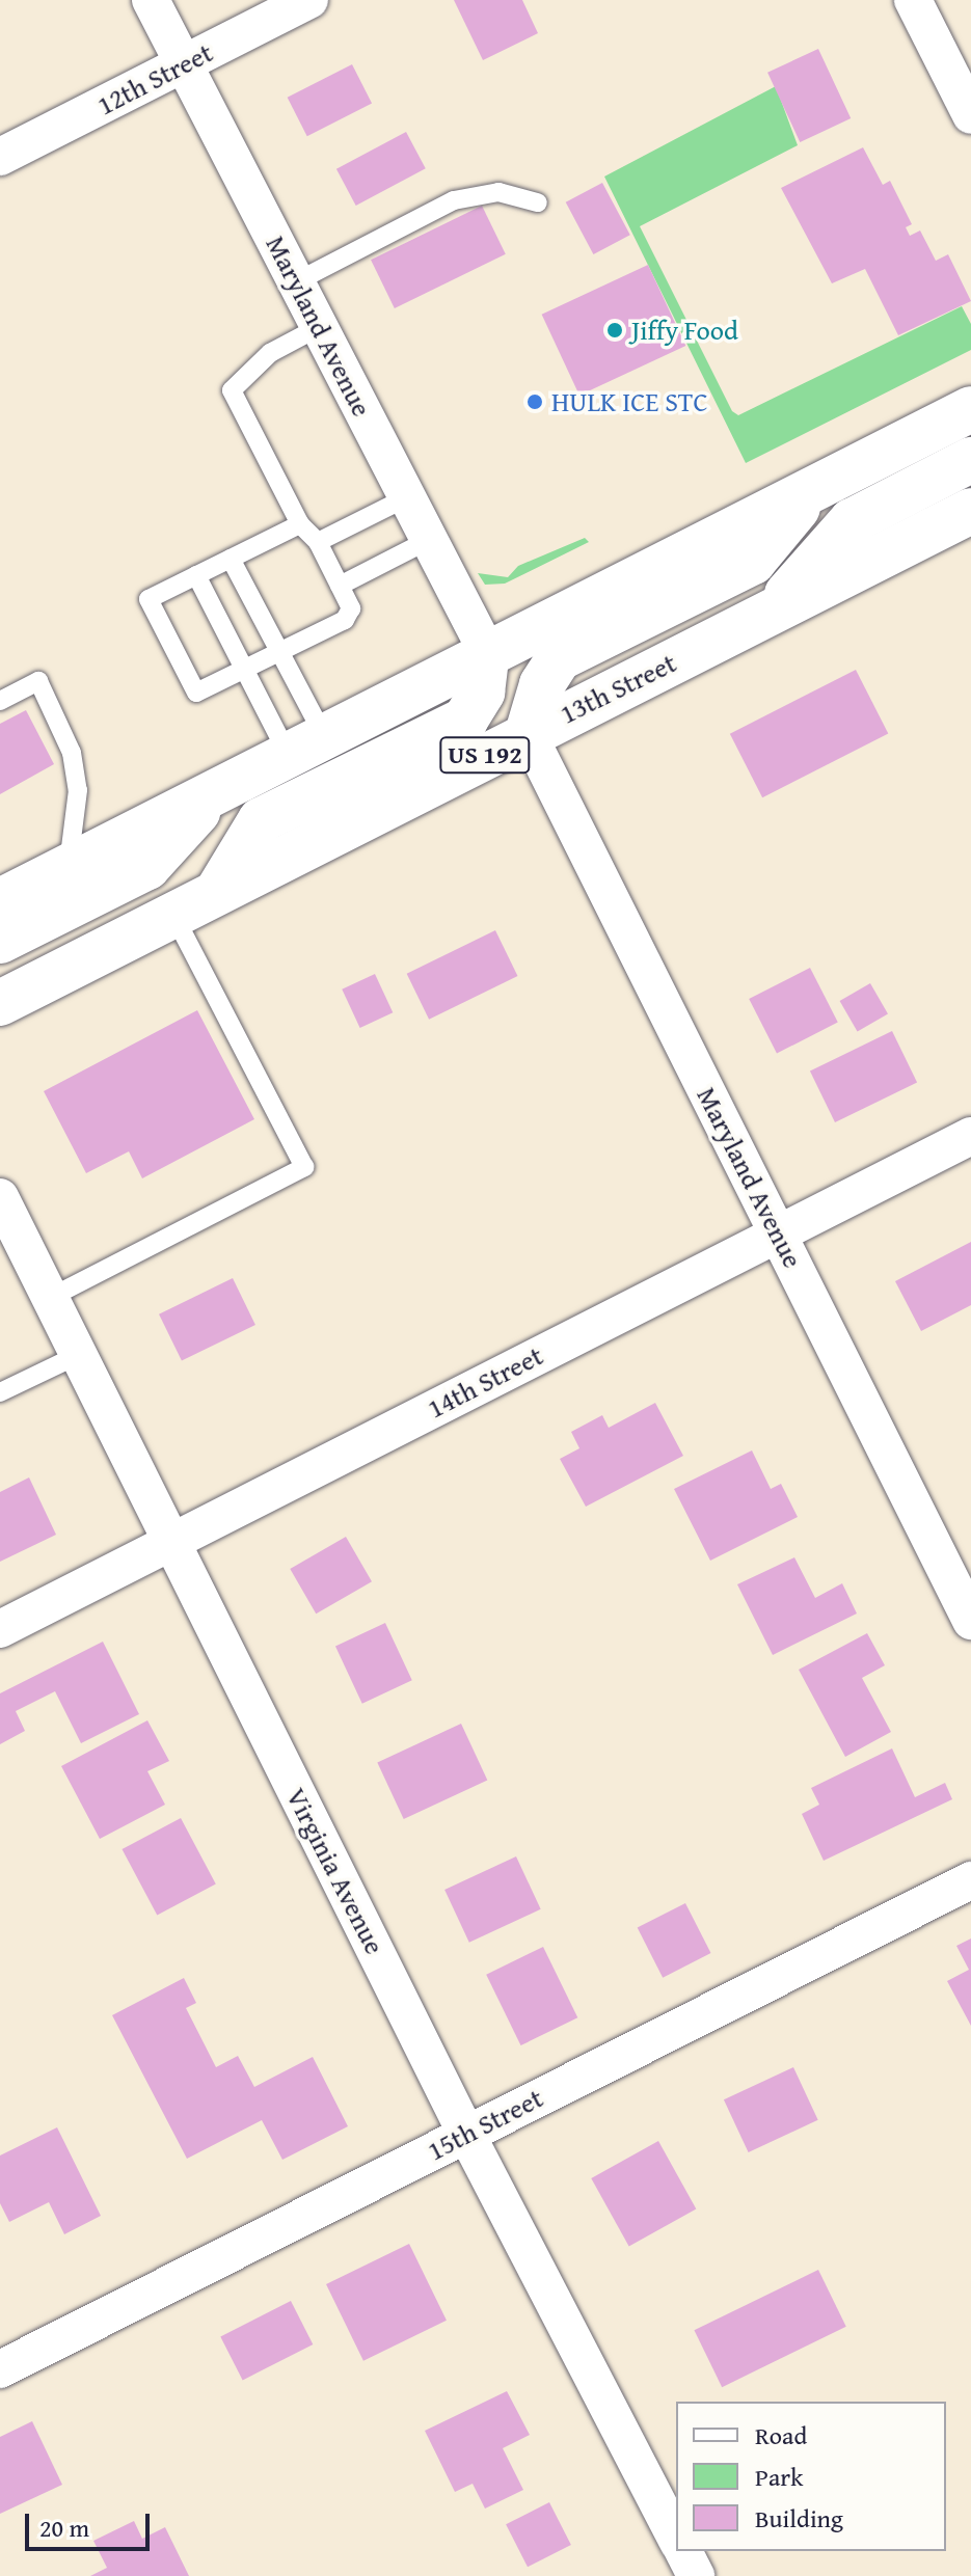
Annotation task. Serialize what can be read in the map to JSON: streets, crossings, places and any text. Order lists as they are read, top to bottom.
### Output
{
  "streets": {
    "highway": ["13th Street", "US 192"],
    "street": [
      "12th Street",
      "Maryland Avenue",
      "14th Street",
      "Virginia Avenue",
      "15th Street"
    ]
  },
  "crossings": [
    ["12th Street", "Maryland Avenue"],
    ["Maryland Avenue", "13th Street"],
    ["Maryland Avenue", "14th Street"],
    ["14th Street", "Virginia Avenue"],
    ["Virginia Avenue", "15th Street"]
  ],
  "places": ["Jiffy Food", "HULK ICE STC"],
  "legend": ["Road", "Park", "Building"],
  "scale_bar": "20 m"
}
